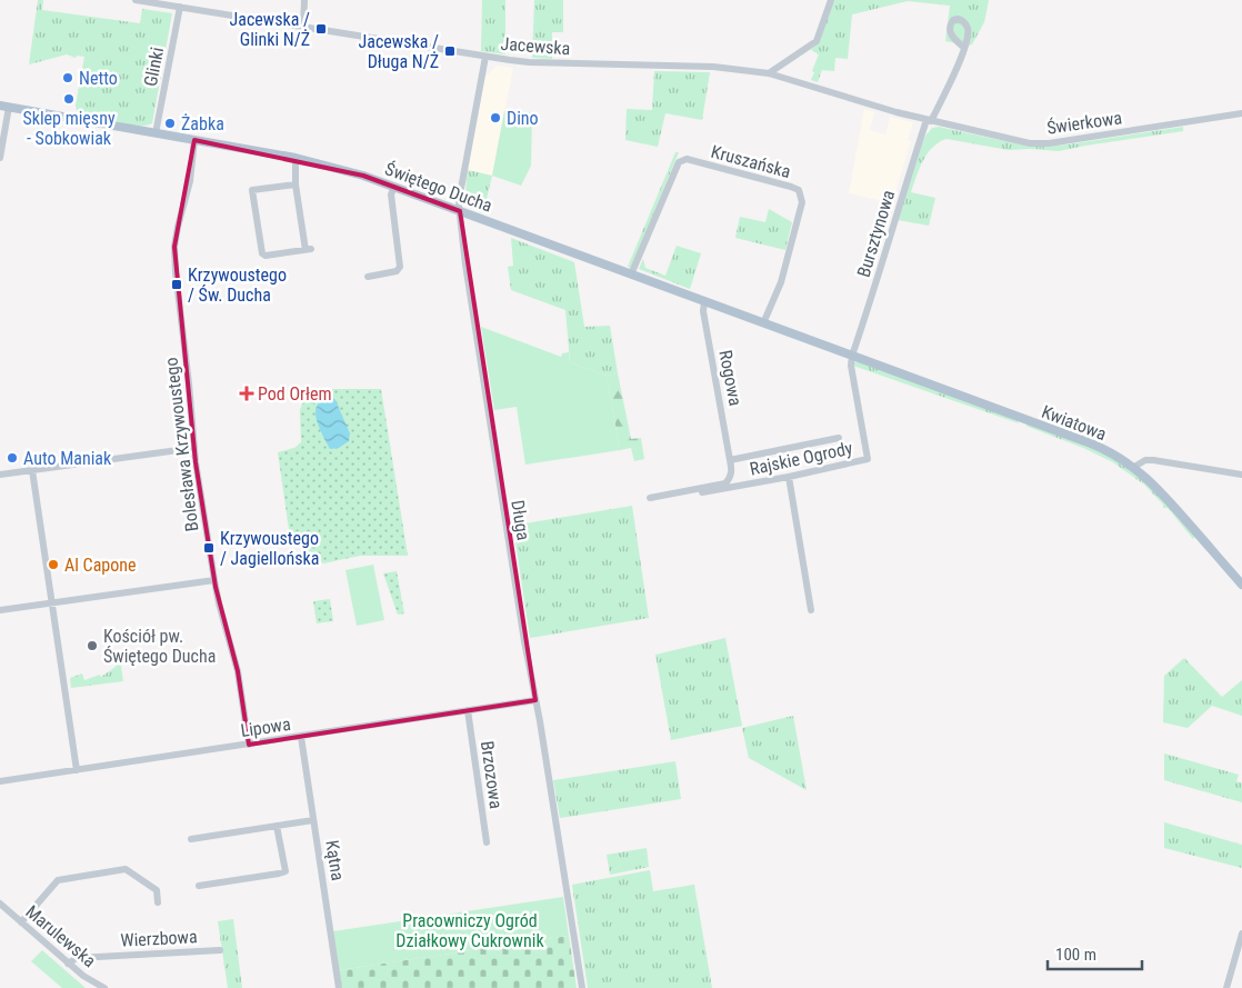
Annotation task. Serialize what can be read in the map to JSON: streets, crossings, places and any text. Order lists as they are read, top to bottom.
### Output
{
  "streets": {
    "main road": ["Świętego Ducha", "Kwiatowa"],
    "street": [
      "Jacewska",
      "Glinki",
      "Świerkowa",
      "Kruszańska",
      "Bursztynowa",
      "Rogowa",
      "Bolesława Krzywoustego",
      "Rajskie Ogrody",
      "Długa",
      "Lipowa",
      "Brzozowa",
      "Kątna",
      "Marulewska",
      "Wierzbowa"
    ]
  },
  "crossings": [
    ["Jacewska", "Glinki"],
    ["Jacewska", "Świerkowa"],
    ["Jacewska", "Bursztynowa"],
    ["Jacewska", "Długa"],
    ["Glinki", "Świętego Ducha"],
    ["Świerkowa", "Bursztynowa"],
    ["Kruszańska", "Świętego Ducha"],
    ["Świętego Ducha", "Bursztynowa"],
    ["Świętego Ducha", "Rogowa"],
    ["Świętego Ducha", "Kwiatowa"],
    ["Świętego Ducha", "Bolesława Krzywoustego"],
    ["Świętego Ducha", "Rajskie Ogrody"],
    ["Świętego Ducha", "Długa"],
    ["Bursztynowa", "Kwiatowa"],
    ["Bursztynowa", "Rajskie Ogrody"],
    ["Kwiatowa", "Rajskie Ogrody"],
    ["Bolesława Krzywoustego", "Lipowa"],
    ["Długa", "Lipowa"],
    ["Lipowa", "Brzozowa"],
    ["Lipowa", "Kątna"],
    ["Marulewska", "Wierzbowa"]
  ],
  "parks": ["Pracowniczy Ogród Działkowy Cukrownik"],
  "places": {
    "transit": [
      "Jacewska / Glinki N/Ż",
      "Jacewska / Długa N/Ż",
      "Krzywoustego / Św. Ducha",
      "Krzywoustego / Jagiellońska"
    ],
    "other": [
      "Netto",
      "Sklep mięsny - Sobkowiak",
      "Dino",
      "Żabka",
      "Auto Maniak",
      "Al Capone",
      "Kościół pw. Świętego Ducha"
    ],
    "health": ["Pod Orłem"]
  },
  "scale_bar": "100 m"
}
